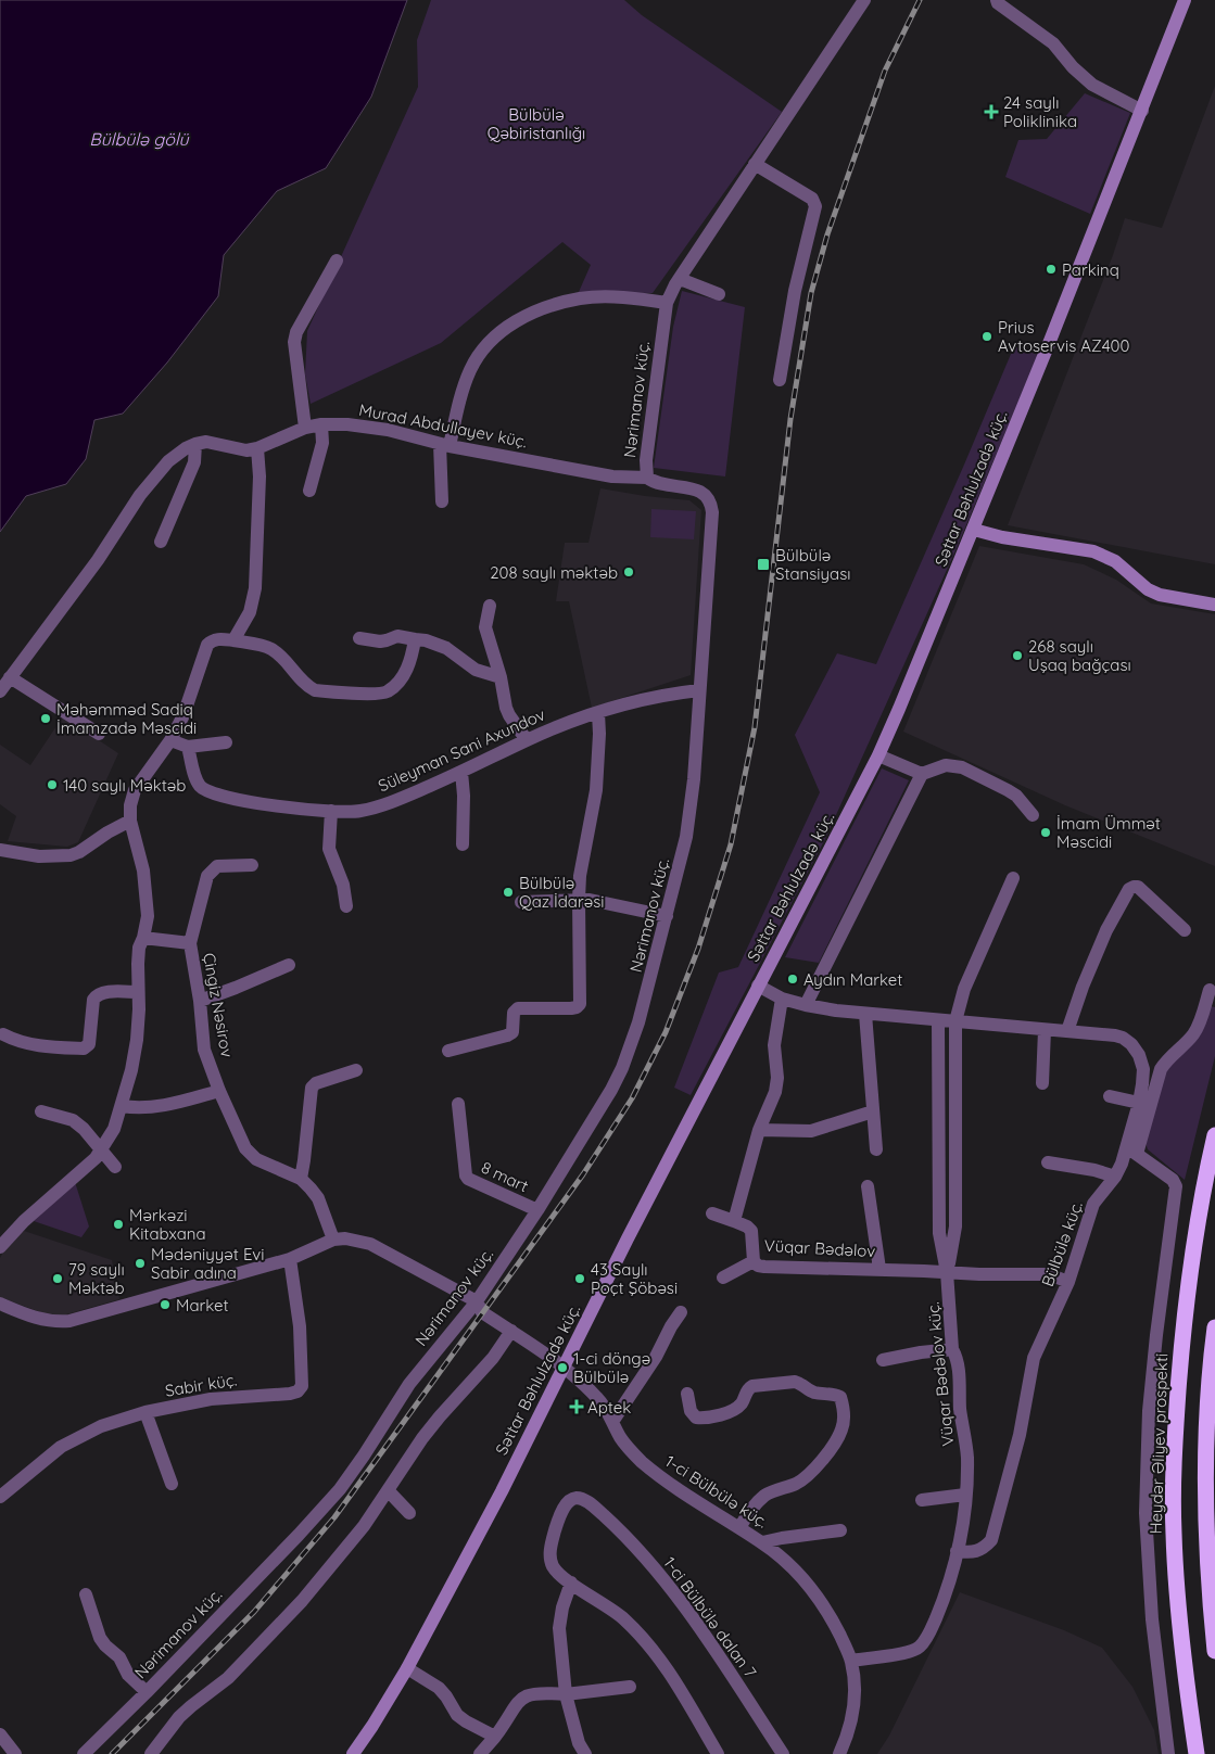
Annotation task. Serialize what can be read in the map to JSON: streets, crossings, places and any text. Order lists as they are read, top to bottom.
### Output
{
  "streets": {
    "highway": ["Heydər Əliyev prospekti"],
    "main road": ["Səttar Bəhlulzadə küç."],
    "street": [
      "Nərimanov küç.",
      "Murad Abdullayev küç.",
      "Süleyman Sani Axundov",
      "Çingiz Nəsirov",
      "8 mart",
      "Bülbülə küç.",
      "Vüqar Bədəlov",
      "Vüqar Bədəlov küç.",
      "Sabir küç.",
      "1-ci Bülbülə küç.",
      "1-ci Bülbülə dalan 7"
    ]
  },
  "crossings": [
    ["Nərimanov küç.", "Murad Abdullayev küç."],
    ["Nərimanov küç.", "Süleyman Sani Axundov"],
    ["Nərimanov küç.", "8 mart"],
    ["Nərimanov küç.", "1-ci Bülbülə küç."],
    ["Səttar Bəhlulzadə küç.", "Bülbülə küç."],
    ["Səttar Bəhlulzadə küç.", "1-ci Bülbülə küç."],
    ["Çingiz Nəsirov", "1-ci Bülbülə küç."],
    ["Bülbülə küç.", "Vüqar Bədəlov"],
    ["Bülbülə küç.", "Vüqar Bədəlov küç."],
    ["Vüqar Bədəlov", "Vüqar Bədəlov küç."],
    ["Vüqar Bədəlov küç.", "1-ci Bülbülə küç."]
  ],
  "water": ["Bülbülə gölü"],
  "parks": ["Bülbülə Qəbiristanlığı"],
  "places": {
    "health": ["24 saylı Poliklinika", "Aptek"],
    "other": [
      "Parkinq",
      "Prius Avtoservis AZ400",
      "208 saylı məktəb",
      "268 saylı Uşaq bağçası",
      "Məhəmməd Sadiq İmamzadə Məscidi",
      "140 saylı Məktəb",
      "İmam Ümmət Məscidi",
      "Bülbülə Qaz İdarəsi",
      "Aydın Market",
      "Mərkəzi Kitabxana",
      "Mədəniyyət Evi Sabir adına",
      "79 saylı Məktəb",
      "43 Saylı Poçt Şöbəsi",
      "Market",
      "1-ci döngə Bülbülə"
    ],
    "transit": ["Bülbülə Stansiyası"]
  }
}
